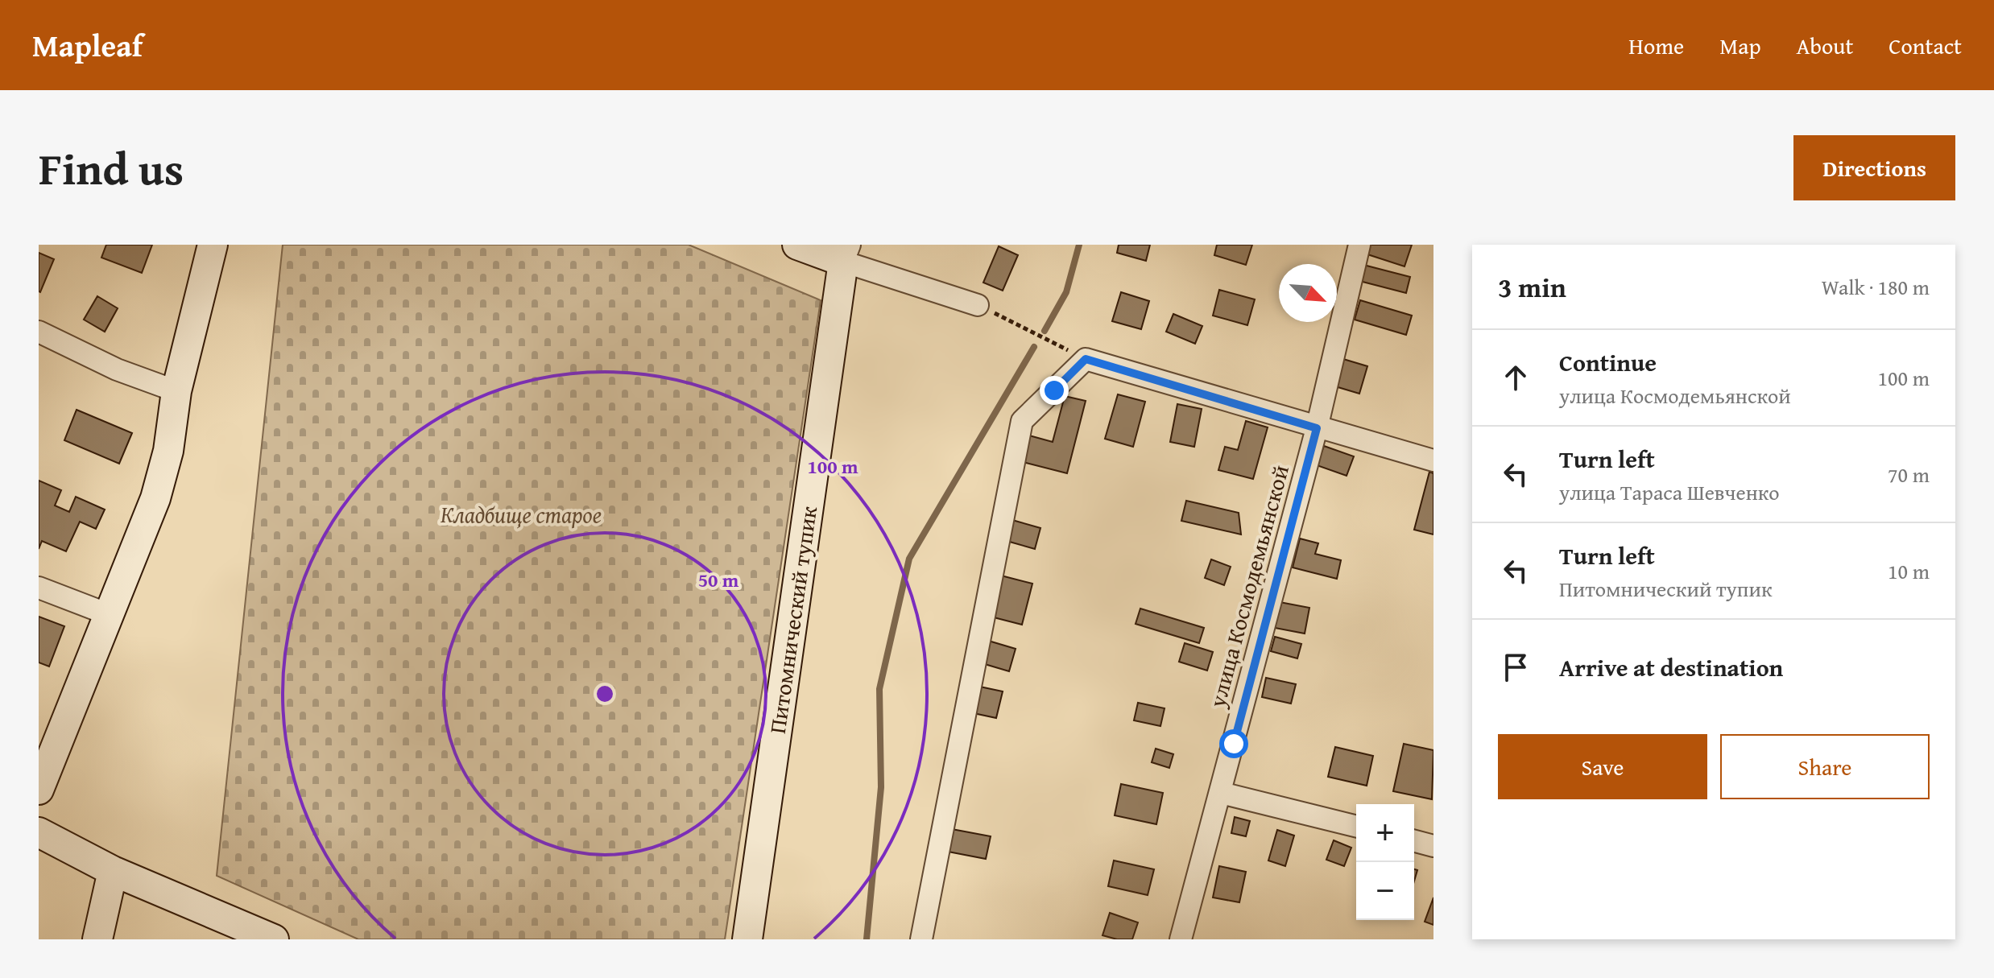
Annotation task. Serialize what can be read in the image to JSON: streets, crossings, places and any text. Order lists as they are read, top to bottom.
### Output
{
  "streets": {
    "street": ["улица Космодемьянской", "Питомнический тупик"]
  },
  "parks": ["Кладбище старое"],
  "north": "bottom right",
  "page": {
    "header": "Mapleaf",
    "nav": [
      "Home",
      "Map",
      "About",
      "Contact"
    ],
    "title": "Find us",
    "buttons": [
      "Directions",
      ["Save", "Share"]
    ],
    "heading": ["3 min", "Walk · 180 m"],
    "list": [
      ["Continue", "улица Космодемьянской", "100 m"],
      ["Turn left", "улица Тараса Шевченко", "70 m"],
      ["Turn left", "Питомнический тупик", "10 m"],
      "Arrive at destination"
    ],
    "map_buttons": ["+", "−"]
  },
  "rings": ["100 m", "50 m"]
}
